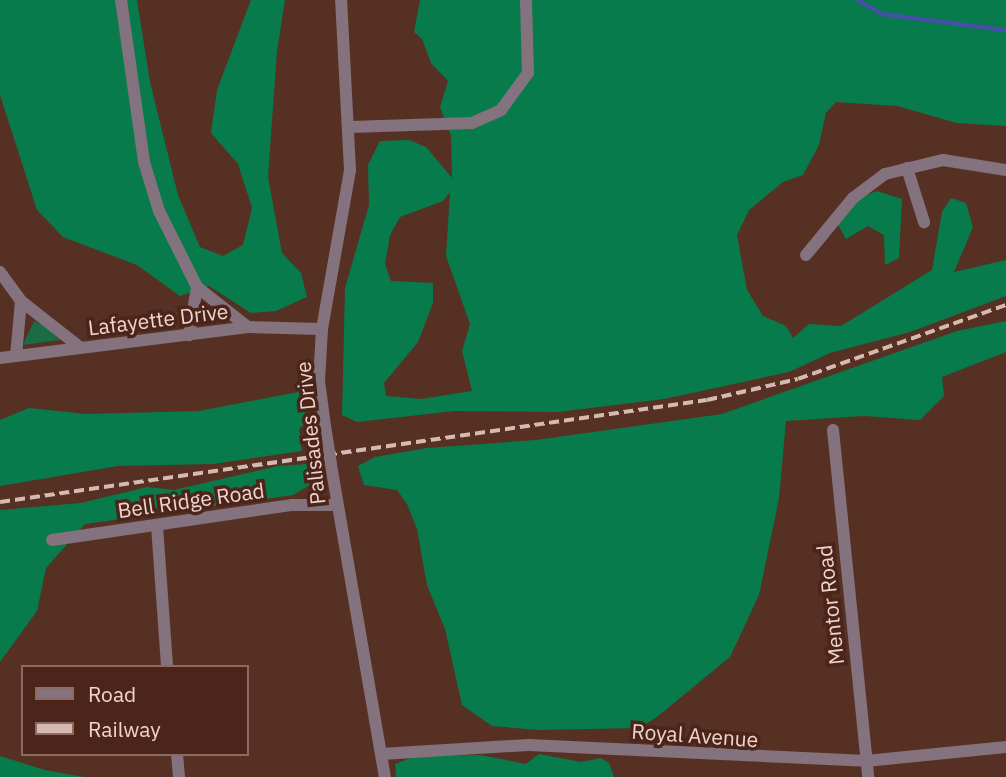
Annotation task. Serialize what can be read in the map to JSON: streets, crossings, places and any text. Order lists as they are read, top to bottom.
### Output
{
  "streets": {
    "street": [
      "Lafayette Drive",
      "Palisades Drive",
      "Bell Ridge Road",
      "Mentor Road",
      "Royal Avenue"
    ]
  },
  "crossings": [
    ["Lafayette Drive", "Palisades Drive"],
    ["Palisades Drive", "Bell Ridge Road"],
    ["Palisades Drive", "Royal Avenue"],
    ["Mentor Road", "Royal Avenue"]
  ],
  "legend": ["Road", "Railway"]
}
